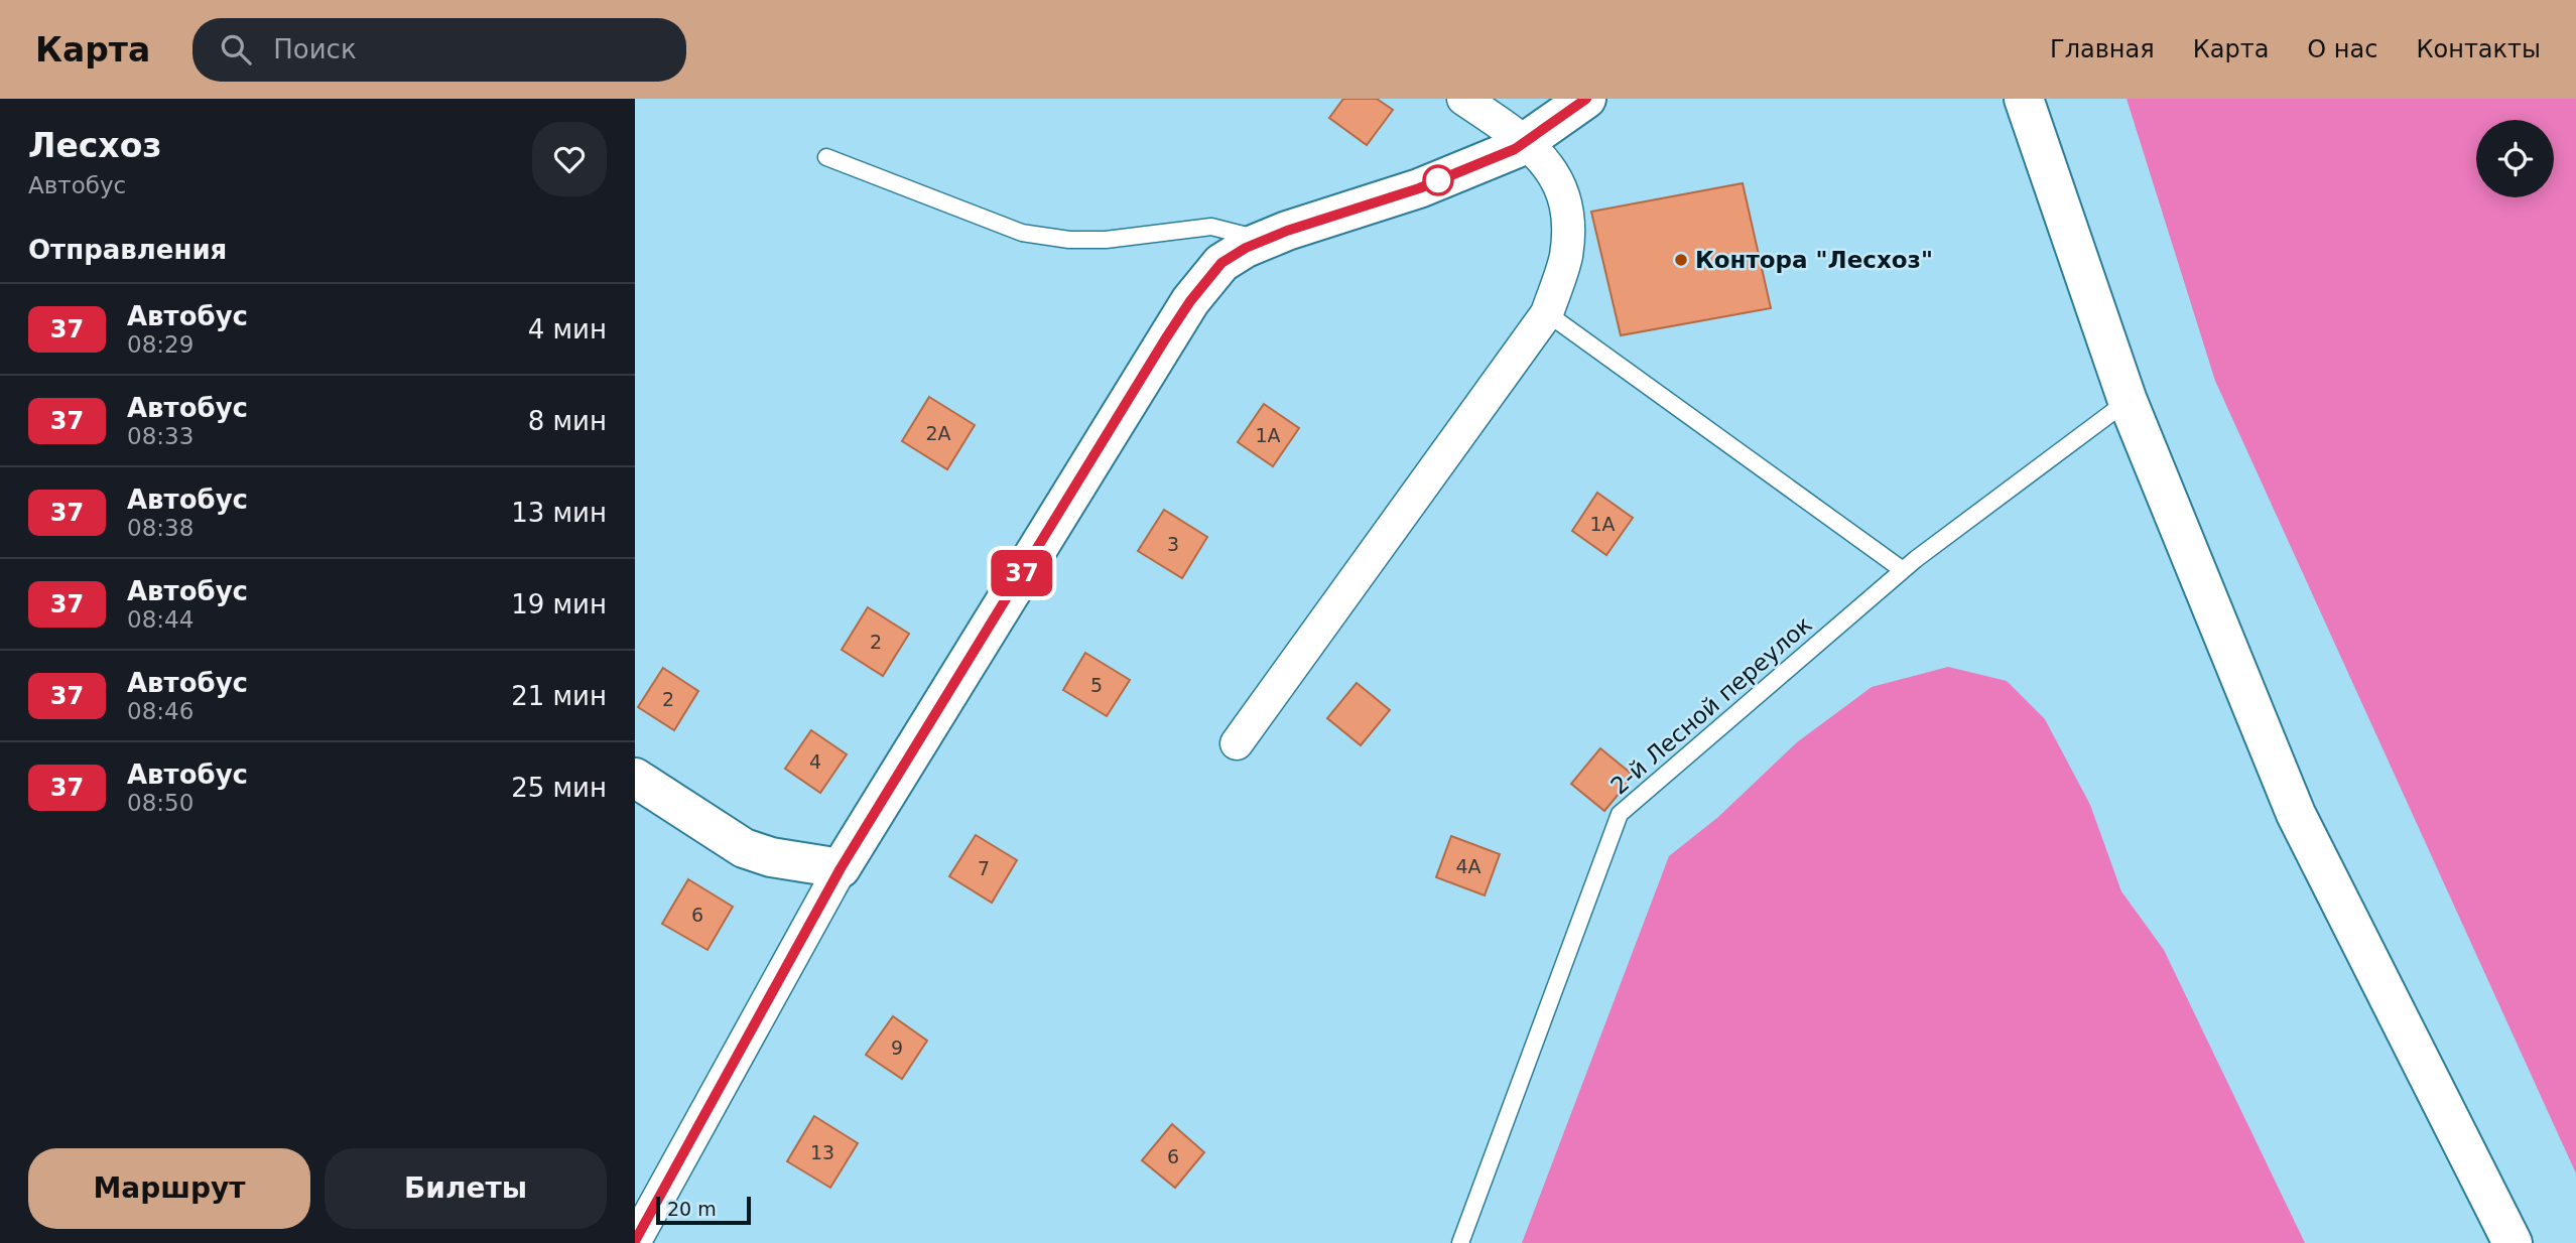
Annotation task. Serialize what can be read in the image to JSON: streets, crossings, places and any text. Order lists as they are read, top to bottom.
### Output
{
  "streets": {
    "lane": ["2-й Лесной переулок"]
  },
  "places": ["Контора \"Лесхоз\""],
  "lines": ["bus line 37"],
  "house_numbers": [
    "2А",
    "1А",
    "1А",
    "3",
    "2",
    "5",
    "2",
    "4",
    "4А",
    "7",
    "6",
    "9",
    "13",
    "6"
  ],
  "scale_bar": "20 m",
  "page": {
    "header": "Карта",
    "search": "Поиск",
    "nav": [
      "Главная",
      "Карта",
      "О нас",
      "Контакты"
    ],
    "heading": [
      ["Лесхоз", "Автобус"],
      "Отправления"
    ],
    "on_map": "37",
    "list": [
      {
        "mark": "37",
        "name": "Автобус",
        "note": "08:29",
        "value": "4 мин"
      },
      {
        "mark": "37",
        "name": "Автобус",
        "note": "08:33",
        "value": "8 мин"
      },
      {
        "mark": "37",
        "name": "Автобус",
        "note": "08:38",
        "value": "13 мин"
      },
      {
        "mark": "37",
        "name": "Автобус",
        "note": "08:44",
        "value": "19 мин"
      },
      {
        "mark": "37",
        "name": "Автобус",
        "note": "08:46",
        "value": "21 мин"
      },
      {
        "mark": "37",
        "name": "Автобус",
        "note": "08:50",
        "value": "25 мин"
      }
    ],
    "buttons": ["Маршрут", "Билеты"],
    "scale": "20 m"
  }
}
